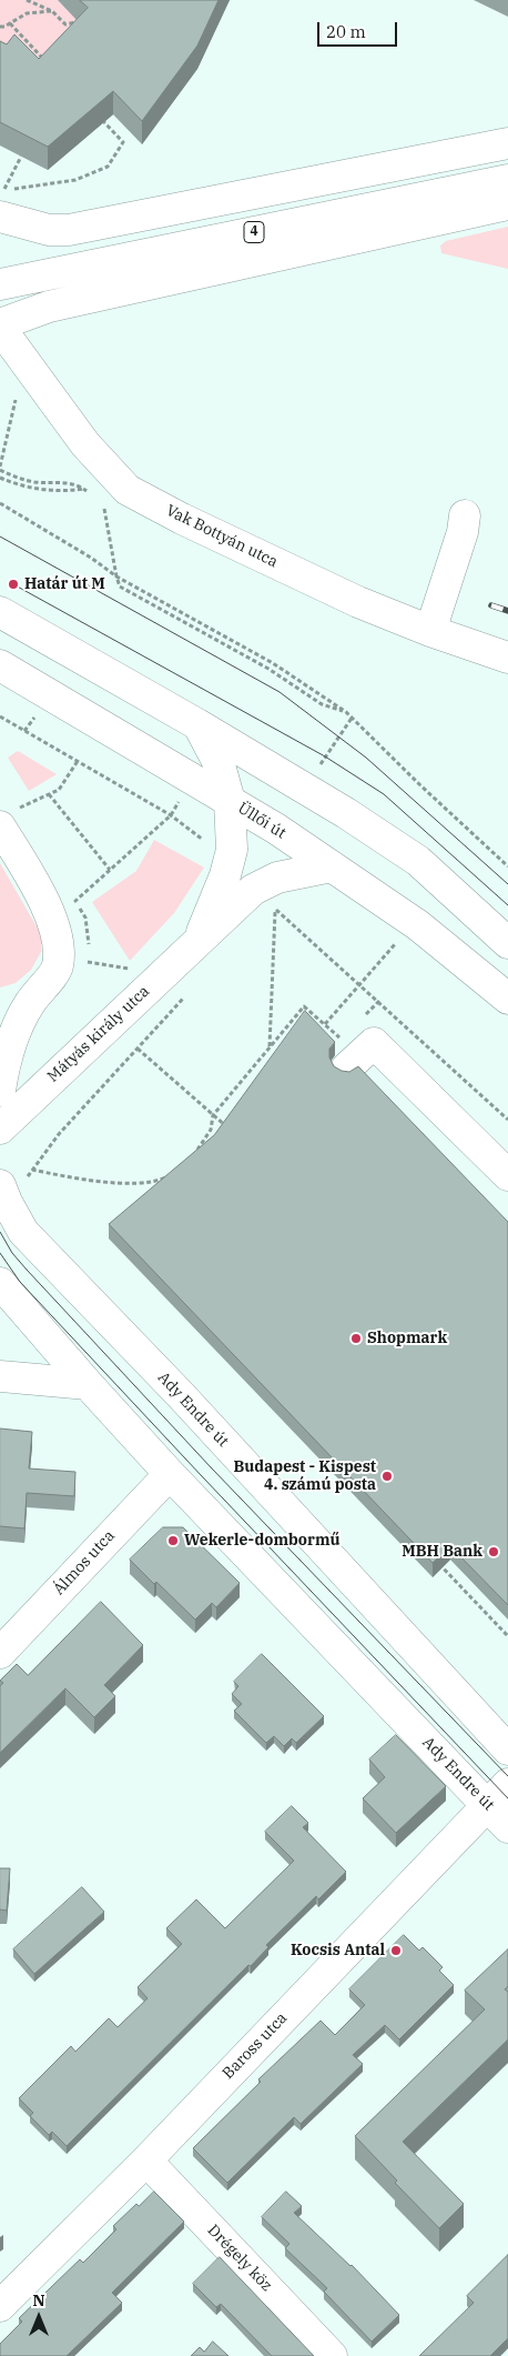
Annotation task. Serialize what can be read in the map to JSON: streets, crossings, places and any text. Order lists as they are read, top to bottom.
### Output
{
  "streets": {
    "main road": [
      "4",
      "Vak Bottyán utca",
      "Üllői út",
      "Mátyás király utca",
      "Ady Endre út",
      "Álmos utca",
      "Baross utca",
      "Drégely köz"
    ]
  },
  "crossings": [
    ["Üllői út", "Mátyás király utca"],
    ["Ady Endre út", "Álmos utca"],
    ["Ady Endre út", "Baross utca"],
    ["Baross utca", "Drégely köz"]
  ],
  "places": [
    "Határ út M",
    "Shopmark",
    "Budapest - Kispest 4. számú posta",
    "Wekerle-dombormű",
    "MBH Bank",
    "Kocsis Antal"
  ],
  "scale_bar": "20 m",
  "north": "top"
}
